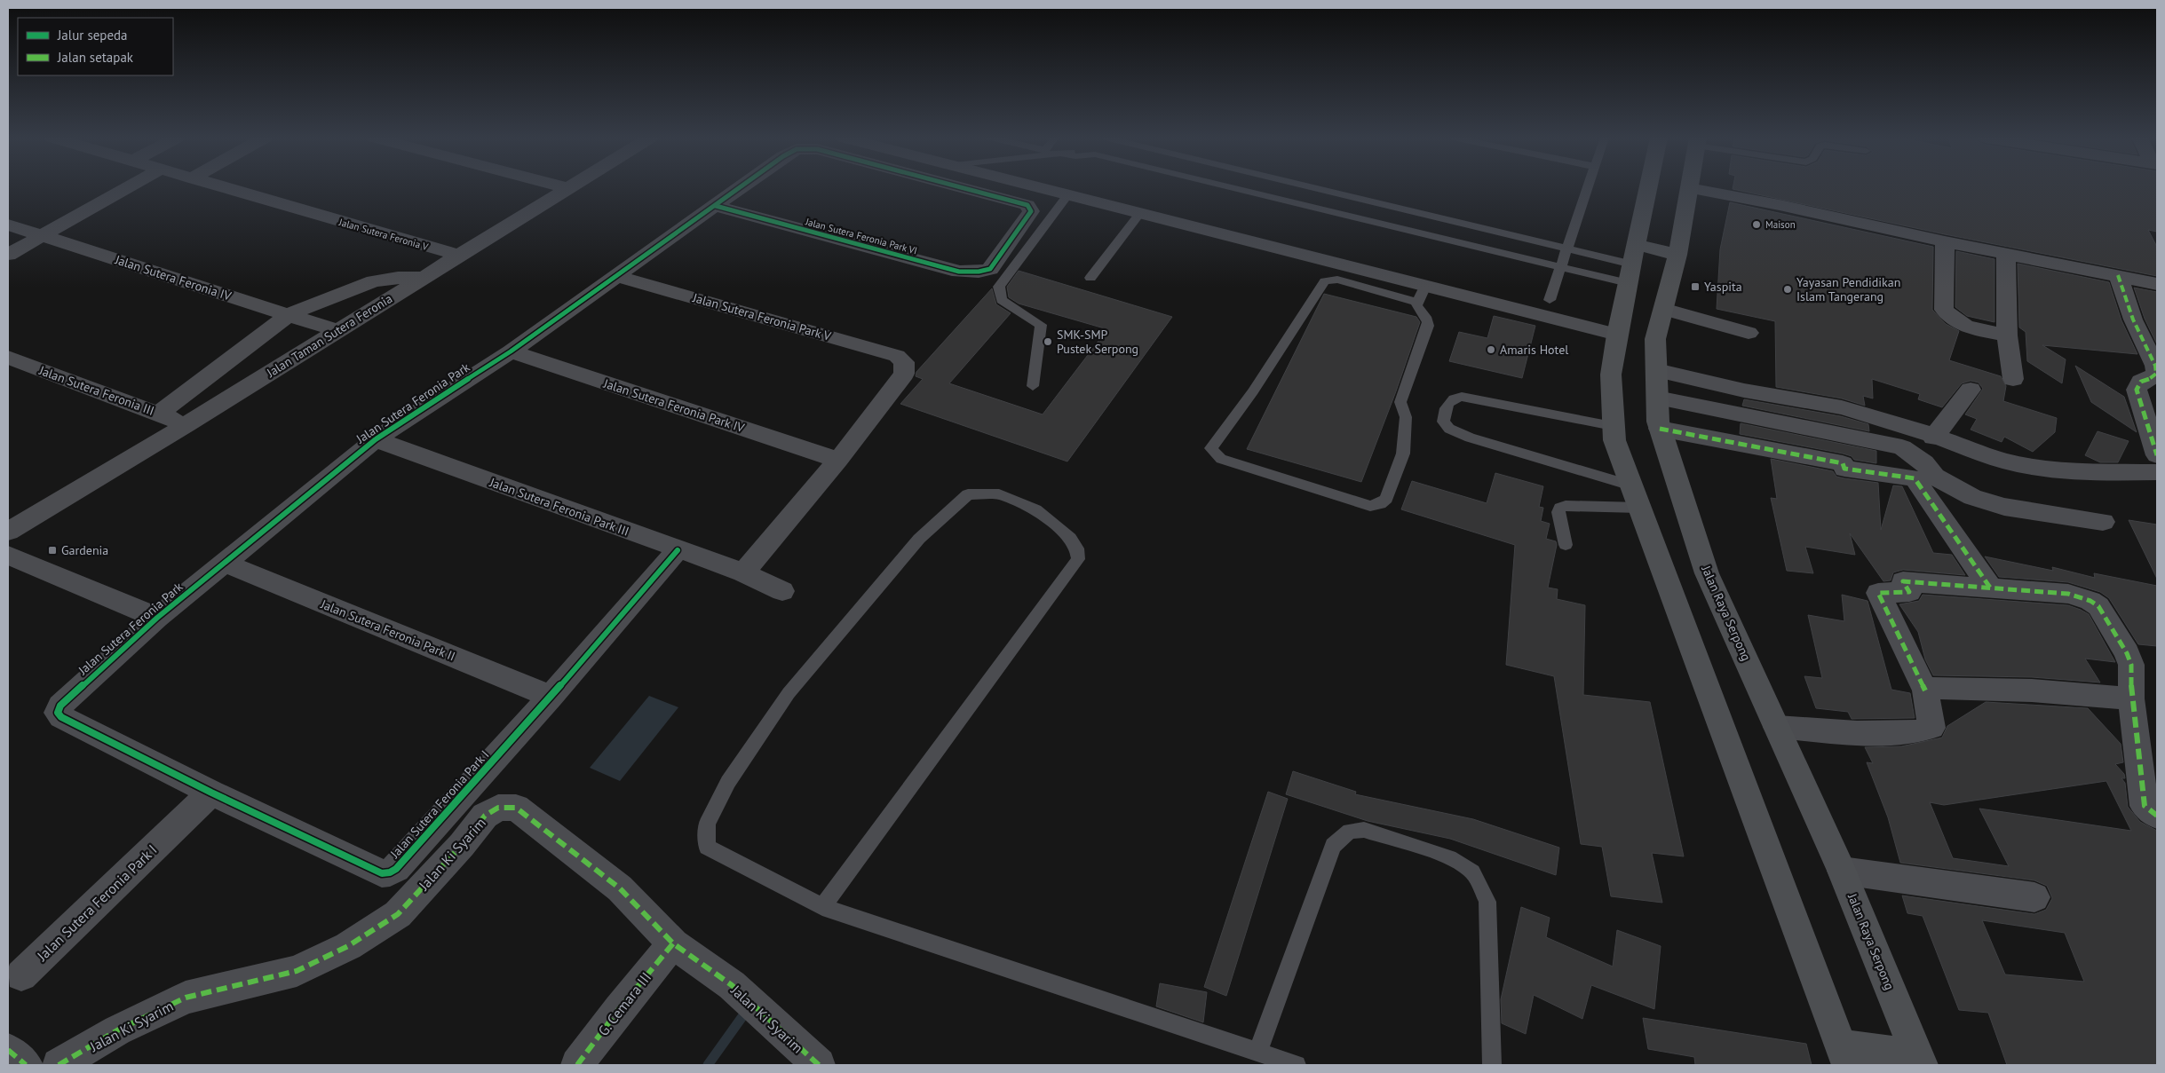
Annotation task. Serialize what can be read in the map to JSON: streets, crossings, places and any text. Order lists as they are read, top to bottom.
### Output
{
  "streets": {
    "main road": ["Jalan Raya Serpong"],
    "street": [
      "Jalan Sutera Feronia V",
      "Jalan Sutera Feronia Park VI",
      "Jalan Sutera Feronia IV",
      "Jalan Sutera Feronia Park V",
      "Jalan Taman Sutera Feronia",
      "Jalan Sutera Feronia III",
      "Jalan Sutera Feronia Park",
      "Jalan Sutera Feronia Park IV",
      "Jalan Sutera Feronia Park III",
      "Jalan Sutera Feronia Park II",
      "Jalan Sutera Feronia Park I",
      "Jalan Ki Syarim",
      "G. Cemara III"
    ]
  },
  "crossings": [
    ["Jalan Sutera Feronia V", "Jalan Taman Sutera Feronia"],
    ["Jalan Sutera Feronia Park VI", "Jalan Sutera Feronia Park"],
    ["Jalan Sutera Feronia IV", "Jalan Taman Sutera Feronia"],
    ["Jalan Sutera Feronia Park V", "Jalan Sutera Feronia Park"],
    ["Jalan Sutera Feronia Park V", "Jalan Sutera Feronia Park IV"],
    ["Jalan Taman Sutera Feronia", "Jalan Sutera Feronia III"],
    ["Jalan Sutera Feronia Park", "Jalan Sutera Feronia Park IV"],
    ["Jalan Sutera Feronia Park", "Jalan Sutera Feronia Park III"],
    ["Jalan Sutera Feronia Park", "Jalan Sutera Feronia Park II"],
    ["Jalan Sutera Feronia Park", "Jalan Sutera Feronia Park I"],
    ["Jalan Sutera Feronia Park III", "Jalan Sutera Feronia Park I"],
    ["Jalan Sutera Feronia Park II", "Jalan Sutera Feronia Park I"],
    ["Jalan Ki Syarim", "G. Cemara III"]
  ],
  "places": {
    "other": [
      "Maison",
      "Yayasan Pendidikan Islam Tangerang",
      "SMK-SMP Pustek Serpong",
      "Amaris Hotel"
    ],
    "transit": ["Yaspita", "Gardenia"]
  },
  "legend": ["Jalur sepeda", "Jalan setapak"]
}
